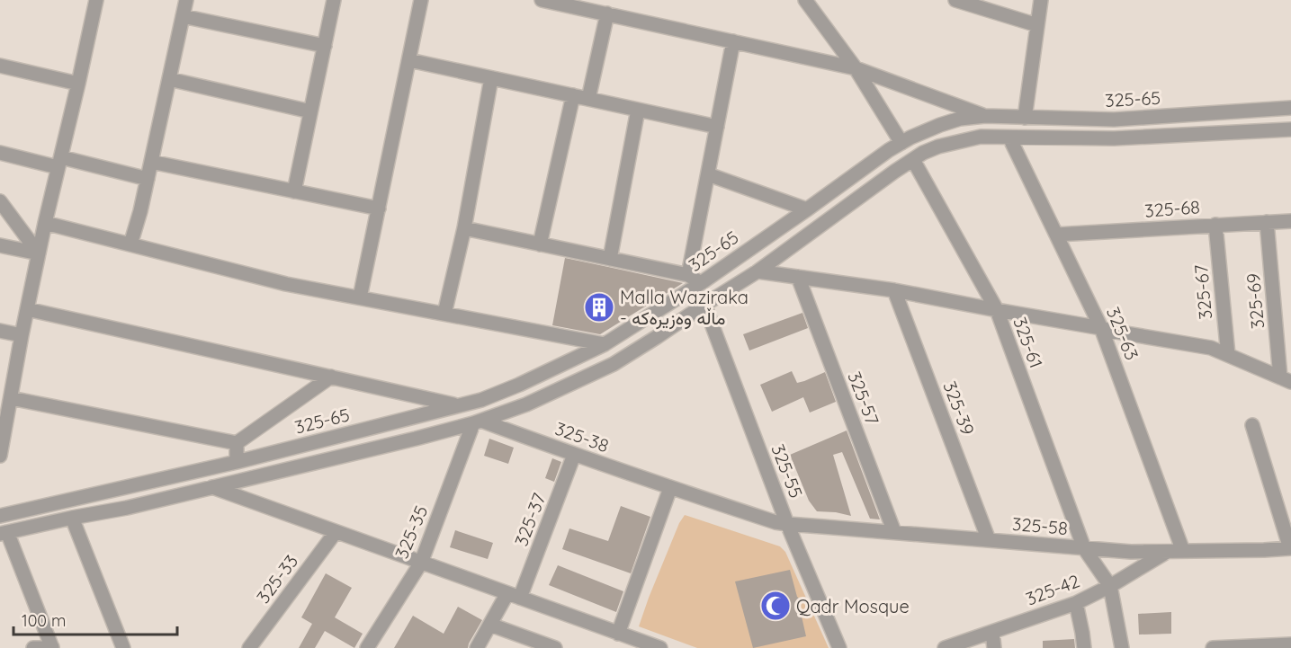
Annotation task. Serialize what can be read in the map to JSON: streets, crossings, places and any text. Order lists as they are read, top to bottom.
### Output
{
  "streets": {
    "street": [
      "325-65",
      "325-68",
      "325-67",
      "325-69",
      "325-63",
      "325-61",
      "325-57",
      "325-39",
      "325-38",
      "325-55",
      "325-37",
      "325-58",
      "325-35",
      "325-33",
      "325-42"
    ]
  },
  "crossings": [
    ["325-68", "325-67"],
    ["325-68", "325-69"],
    ["325-68", "325-63"],
    ["325-63", "325-58"],
    ["325-61", "325-58"],
    ["325-61", "325-42"],
    ["325-57", "325-58"],
    ["325-39", "325-58"],
    ["325-38", "325-55"],
    ["325-38", "325-37"],
    ["325-38", "325-58"],
    ["325-38", "325-35"],
    ["325-55", "325-58"],
    ["325-58", "325-42"]
  ],
  "places": {
    "building": ["Malla Waziraka - ماڵە وەزیرەکە"],
    "mosque": ["Qadr Mosque"]
  },
  "scale_bar": "100 m"
}
